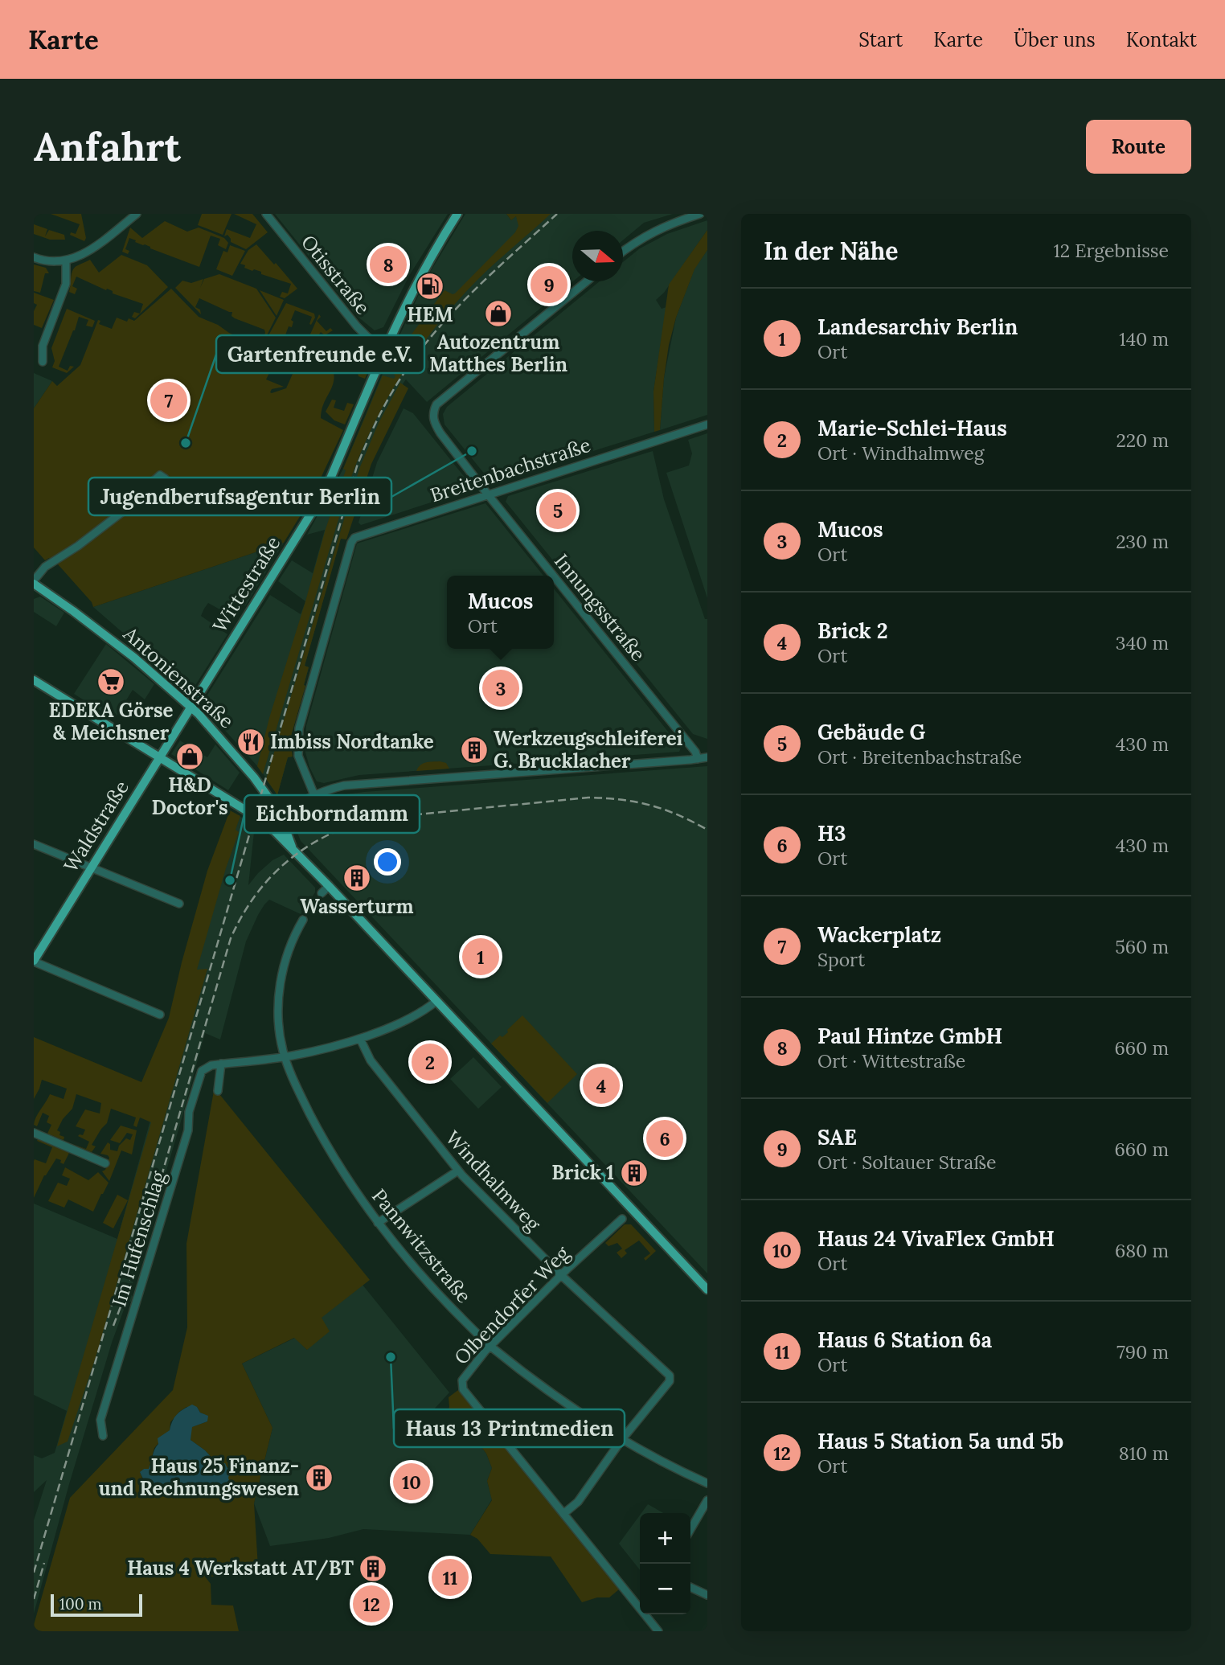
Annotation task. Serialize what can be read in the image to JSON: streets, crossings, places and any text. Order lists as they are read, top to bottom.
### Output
{
  "streets": {
    "main road": ["Wittestraße", "Antonienstraße", "Waldstraße"],
    "street": [
      "Otisstraße",
      "Breitenbachstraße",
      "Innungsstraße",
      "Windhalmweg",
      "Im Hufenschlag",
      "Pannwitzstraße",
      "Olbendorfer Weg"
    ]
  },
  "crossings": [
    ["Otisstraße", "Wittestraße"],
    ["Breitenbachstraße", "Innungsstraße"],
    ["Wittestraße", "Antonienstraße"],
    ["Wittestraße", "Waldstraße"],
    ["Windhalmweg", "Im Hufenschlag"],
    ["Windhalmweg", "Pannwitzstraße"],
    ["Windhalmweg", "Olbendorfer Weg"],
    ["Im Hufenschlag", "Pannwitzstraße"],
    ["Pannwitzstraße", "Olbendorfer Weg"]
  ],
  "places": {
    "fuel station": ["HEM"],
    "shop": ["Autozentrum Matthes Berlin", "H&D Doctor's"],
    "other": [
      "Gartenfreunde e.V.",
      "Jugendberufsagentur Berlin",
      "Eichborndamm",
      "Haus 13 Printmedien"
    ],
    "supermarket": ["EDEKA Görse & Meichsner"],
    "restaurant": ["Imbiss Nordtanke"],
    "building": [
      "Werkzeugschleiferei G. Brucklacher",
      "Wasserturm",
      "Brick 1",
      "Haus 25 Finanz- und Rechnungswesen",
      "Haus 4 Werkstatt AT/BT"
    ]
  },
  "scale_bar": "100 m",
  "north": "right",
  "page": {
    "header": "Karte",
    "nav": [
      "Start",
      "Karte",
      "Über uns",
      "Kontakt"
    ],
    "buttons": "Route",
    "title": "Anfahrt",
    "heading": ["In der Nähe", "12 Ergebnisse"],
    "pins": [
      "8",
      "9",
      "7",
      "5",
      "3",
      "1",
      "2",
      "4",
      "6",
      "10",
      "11",
      "12"
    ],
    "list": [
      {
        "mark": "1",
        "name": "Landesarchiv Berlin",
        "note": "Ort",
        "value": "140 m"
      },
      {
        "mark": "2",
        "name": "Marie-Schlei-Haus",
        "note": "Ort · Windhalmweg",
        "value": "220 m"
      },
      {
        "mark": "3",
        "name": "Mucos",
        "note": "Ort",
        "value": "230 m"
      },
      {
        "mark": "4",
        "name": "Brick 2",
        "note": "Ort",
        "value": "340 m"
      },
      {
        "mark": "5",
        "name": "Gebäude G",
        "note": "Ort · Breitenbachstraße",
        "value": "430 m"
      },
      {
        "mark": "6",
        "name": "H3",
        "note": "Ort",
        "value": "430 m"
      },
      {
        "mark": "7",
        "name": "Wackerplatz",
        "note": "Sport",
        "value": "560 m"
      },
      {
        "mark": "8",
        "name": "Paul Hintze GmbH",
        "note": "Ort · Wittestraße",
        "value": "660 m"
      },
      {
        "mark": "9",
        "name": "SAE",
        "note": "Ort · Soltauer Straße",
        "value": "660 m"
      },
      {
        "mark": "10",
        "name": "Haus 24 VivaFlex GmbH",
        "note": "Ort",
        "value": "680 m"
      },
      {
        "mark": "11",
        "name": "Haus 6 Station 6a",
        "note": "Ort",
        "value": "790 m"
      },
      {
        "mark": "12",
        "name": "Haus 5 Station 5a und 5b",
        "note": "Ort",
        "value": "810 m"
      }
    ],
    "popup": ["Mucos", "Ort"],
    "map_buttons": ["+", "−"],
    "scale": "100 m"
  }
}
